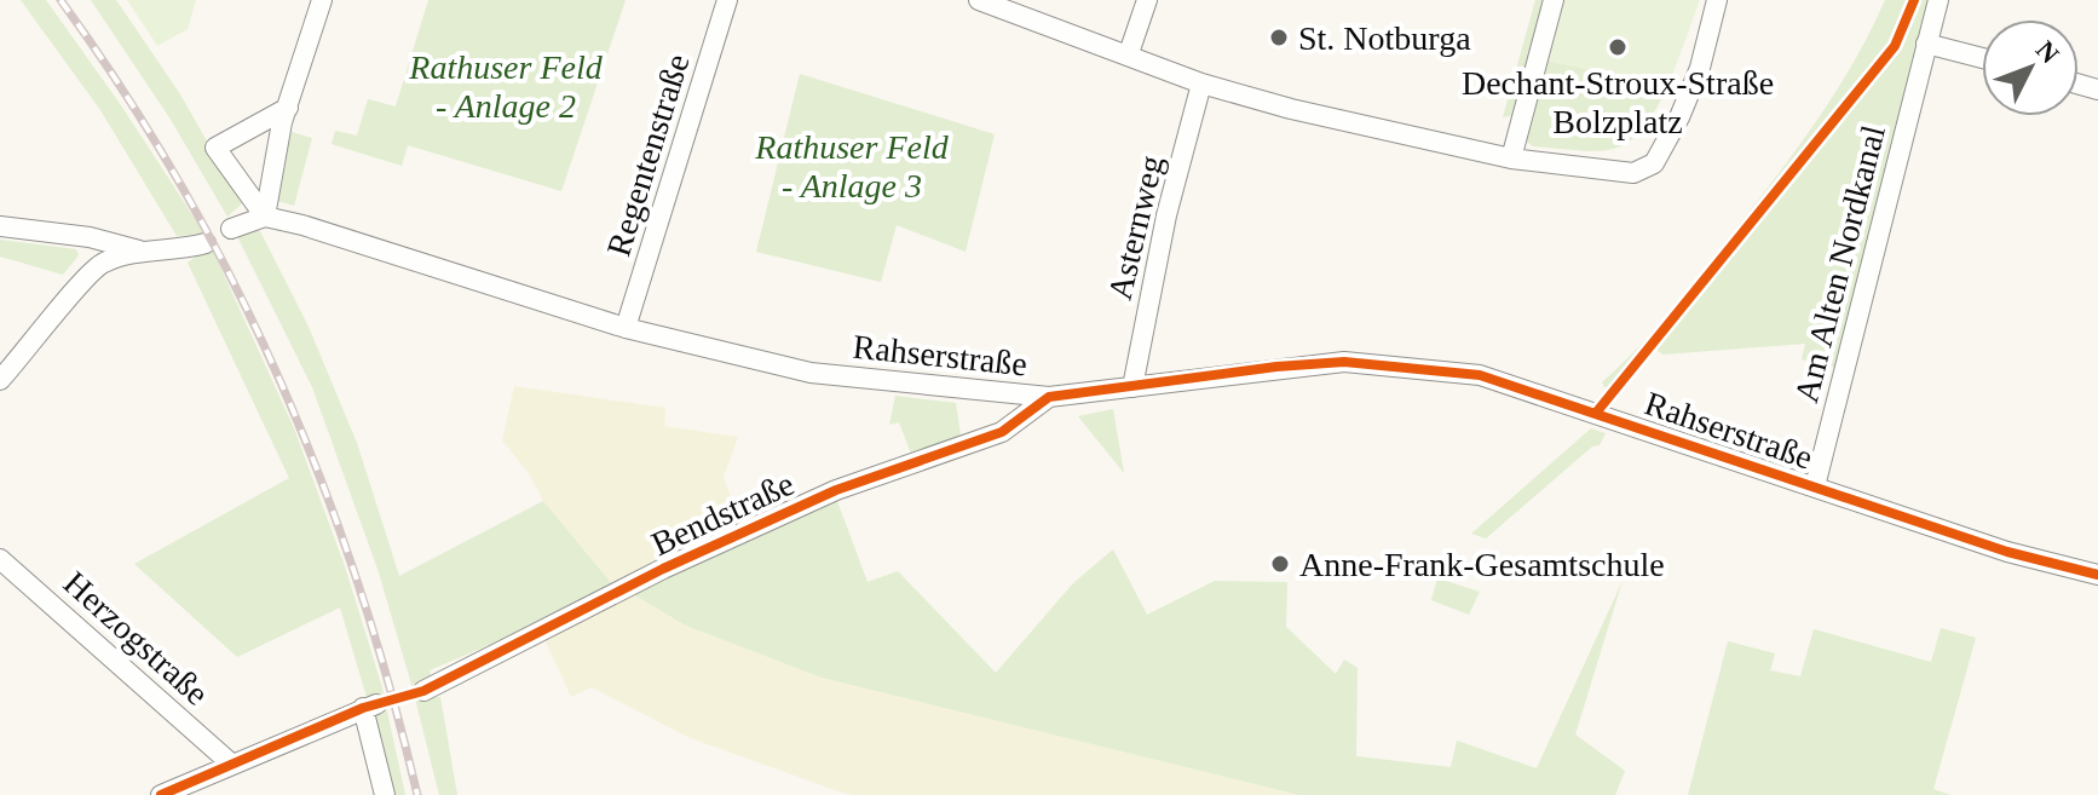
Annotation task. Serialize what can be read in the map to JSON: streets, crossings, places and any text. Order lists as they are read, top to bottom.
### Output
{
  "streets": {
    "street": [
      "Regentenstraße",
      "Asternweg",
      "Am Alten Nordkanal",
      "Rahserstraße",
      "Bendstraße",
      "Herzogstraße"
    ]
  },
  "crossings": [
    ["Regentenstraße", "Rahserstraße"],
    ["Asternweg", "Rahserstraße"],
    ["Am Alten Nordkanal", "Rahserstraße"],
    ["Rahserstraße", "Bendstraße"]
  ],
  "parks": ["Rathuser Feld - Anlage 2", "Rathuser Feld - Anlage 3"],
  "places": ["St. Notburga", "Dechant-Stroux-Straße Bolzplatz", "Anne-Frank-Gesamtschule"],
  "north": "top right"
}
